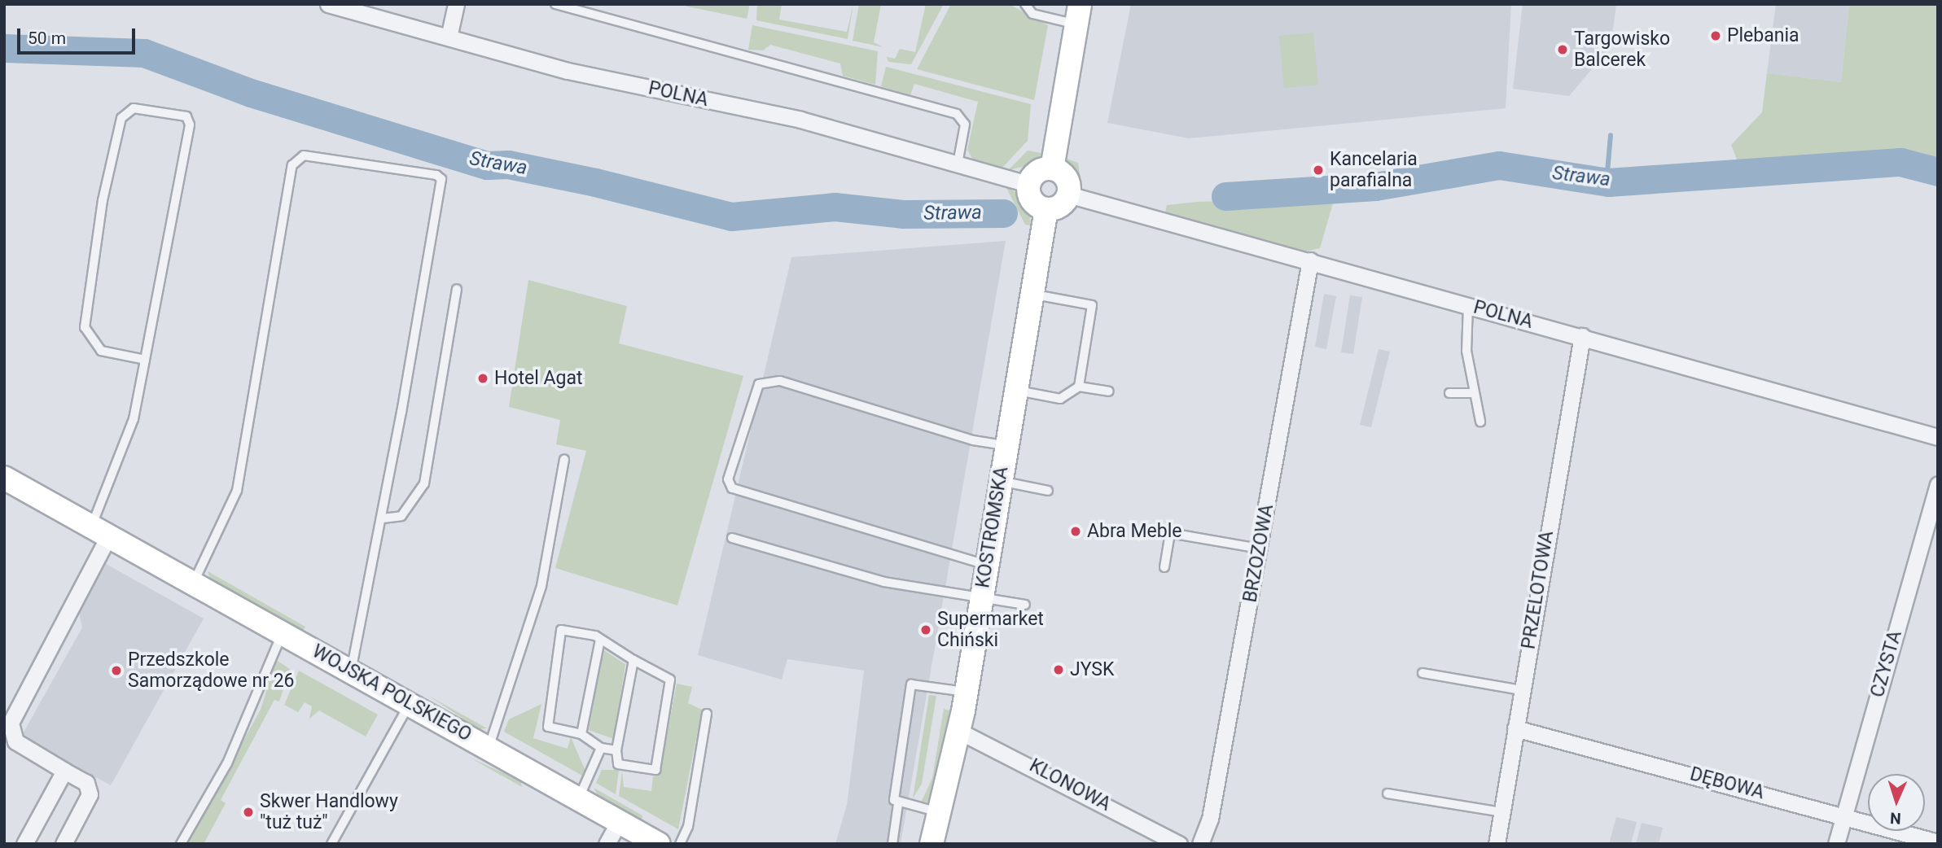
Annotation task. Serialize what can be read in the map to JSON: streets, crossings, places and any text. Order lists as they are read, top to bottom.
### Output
{
  "streets": {
    "street": [
      "POLNA",
      "KOSTROMSKA",
      "BRZOZOWA",
      "PRZELOTOWA",
      "CZYSTA",
      "WOJSKA POLSKIEGO",
      "DĘBOWA",
      "KLONOWA"
    ]
  },
  "crossings": [
    ["POLNA", "KOSTROMSKA"],
    ["POLNA", "BRZOZOWA"],
    ["POLNA", "PRZELOTOWA"],
    ["KOSTROMSKA", "KLONOWA"],
    ["PRZELOTOWA", "DĘBOWA"],
    ["CZYSTA", "DĘBOWA"]
  ],
  "water": ["Strawa"],
  "places": [
    "Plebania",
    "Targowisko Balcerek",
    "Kancelaria parafialna",
    "Hotel Agat",
    "Abra Meble",
    "Supermarket Chiński",
    "JYSK",
    "Przedszkole Samorządowe nr 26",
    "Skwer Handlowy \"tuż tuż\""
  ],
  "scale_bar": "50 m",
  "north": "bottom"
}
